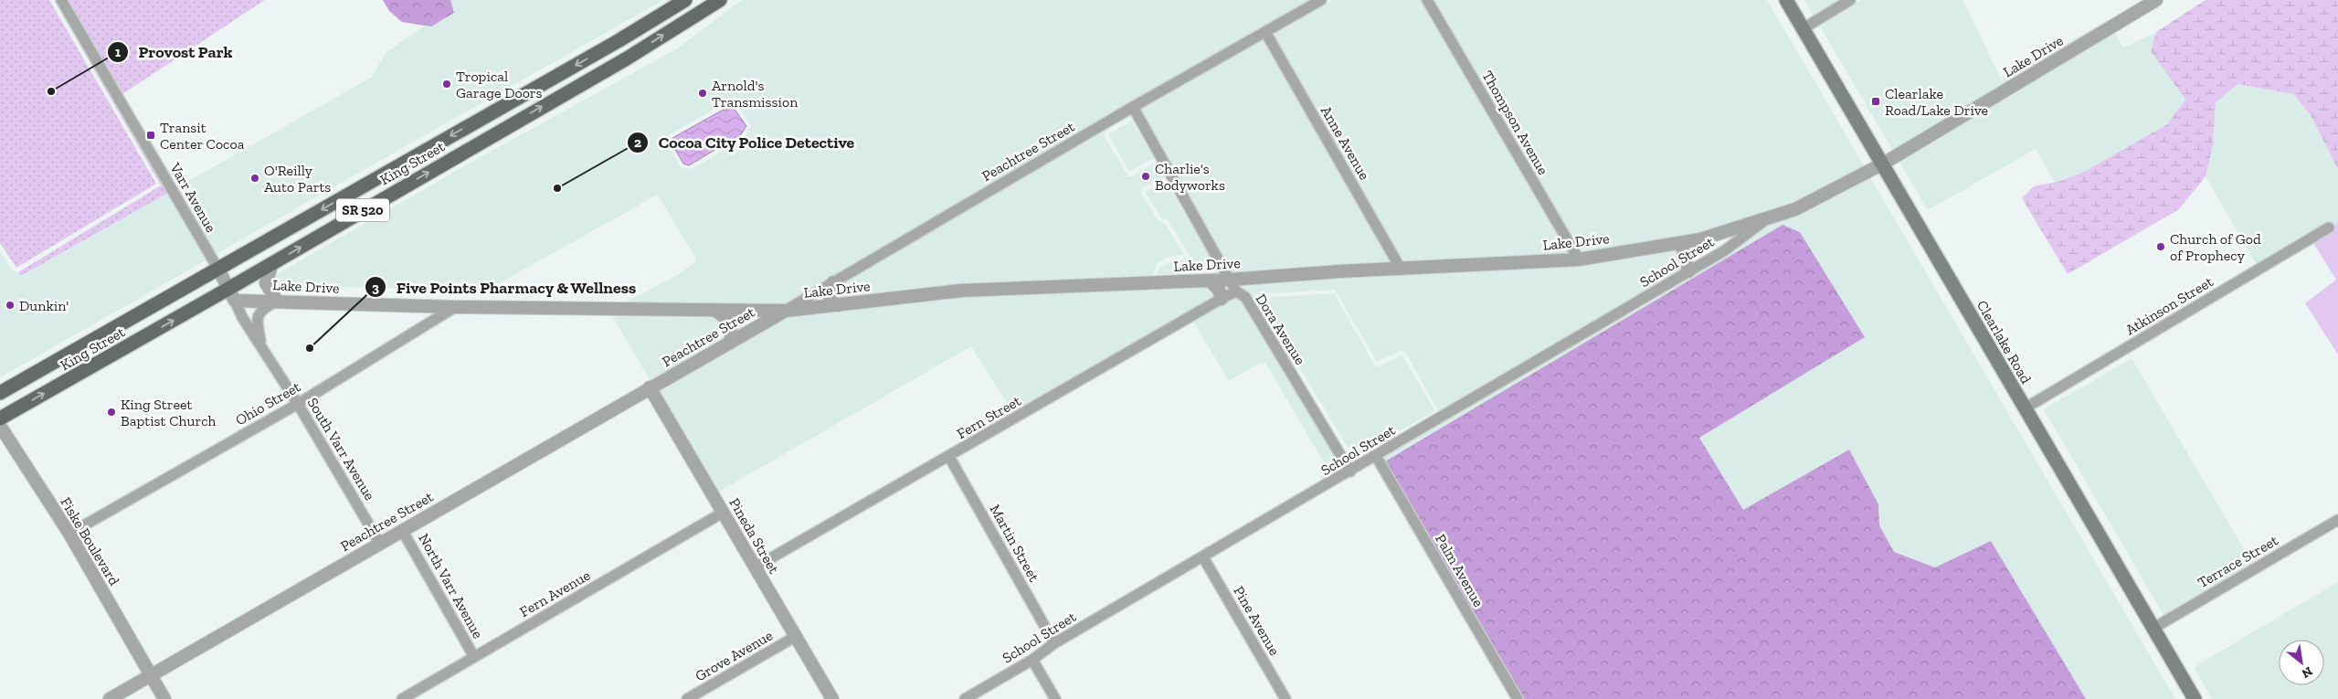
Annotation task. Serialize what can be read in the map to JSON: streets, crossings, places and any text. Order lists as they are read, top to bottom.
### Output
{
  "streets": {
    "main road": ["King Street", "SR 520", "Clearlake Road"],
    "street": [
      "Lake Drive",
      "Thompson Avenue",
      "Anne Avenue",
      "Peachtree Street",
      "Varr Avenue",
      "School Street",
      "Atkinson Street",
      "Dora Avenue",
      "Ohio Street",
      "Fern Street",
      "South Varr Avenue",
      "Pineda Street",
      "Fiske Boulevard",
      "Martin Street",
      "Terrace Street",
      "Palm Avenue",
      "North Varr Avenue",
      "Fern Avenue",
      "Pine Avenue",
      "Grove Avenue"
    ]
  },
  "crossings": [
    ["Lake Drive", "Thompson Avenue"],
    ["Lake Drive", "Anne Avenue"],
    ["Lake Drive", "Peachtree Street"],
    ["Lake Drive", "King Street"],
    ["Lake Drive", "School Street"],
    ["Lake Drive", "Dora Avenue"],
    ["Lake Drive", "Clearlake Road"],
    ["Lake Drive", "Ohio Street"],
    ["Anne Avenue", "Peachtree Street"],
    ["Peachtree Street", "Dora Avenue"],
    ["Peachtree Street", "South Varr Avenue"],
    ["Peachtree Street", "Pineda Street"],
    ["Peachtree Street", "Fiske Boulevard"],
    ["Peachtree Street", "North Varr Avenue"],
    ["King Street", "Varr Avenue"],
    ["School Street", "Dora Avenue"],
    ["School Street", "Martin Street"],
    ["School Street", "Palm Avenue"],
    ["School Street", "Pine Avenue"],
    ["Atkinson Street", "Clearlake Road"],
    ["Dora Avenue", "Fern Street"],
    ["Clearlake Road", "Terrace Street"],
    ["Ohio Street", "South Varr Avenue"],
    ["Ohio Street", "Fiske Boulevard"],
    ["Fern Street", "Pineda Street"],
    ["Fern Street", "Martin Street"],
    ["Pineda Street", "Fern Avenue"],
    ["Pineda Street", "Grove Avenue"],
    ["North Varr Avenue", "Fern Avenue"]
  ],
  "places": {
    "other": [
      "Tropical Garage Doors",
      "Provost Park",
      "Arnold's Transmission",
      "Charlie's Bodyworks",
      "O'Reilly Auto Parts",
      "Cocoa City Police Detective",
      "Church of God of Prophecy",
      "Dunkin'",
      "Five Points Pharmacy & Wellness",
      "King Street Baptist Church"
    ],
    "transit": ["Clearlake Road/Lake Drive", "Transit Center Cocoa"]
  },
  "north": "bottom right"
}
